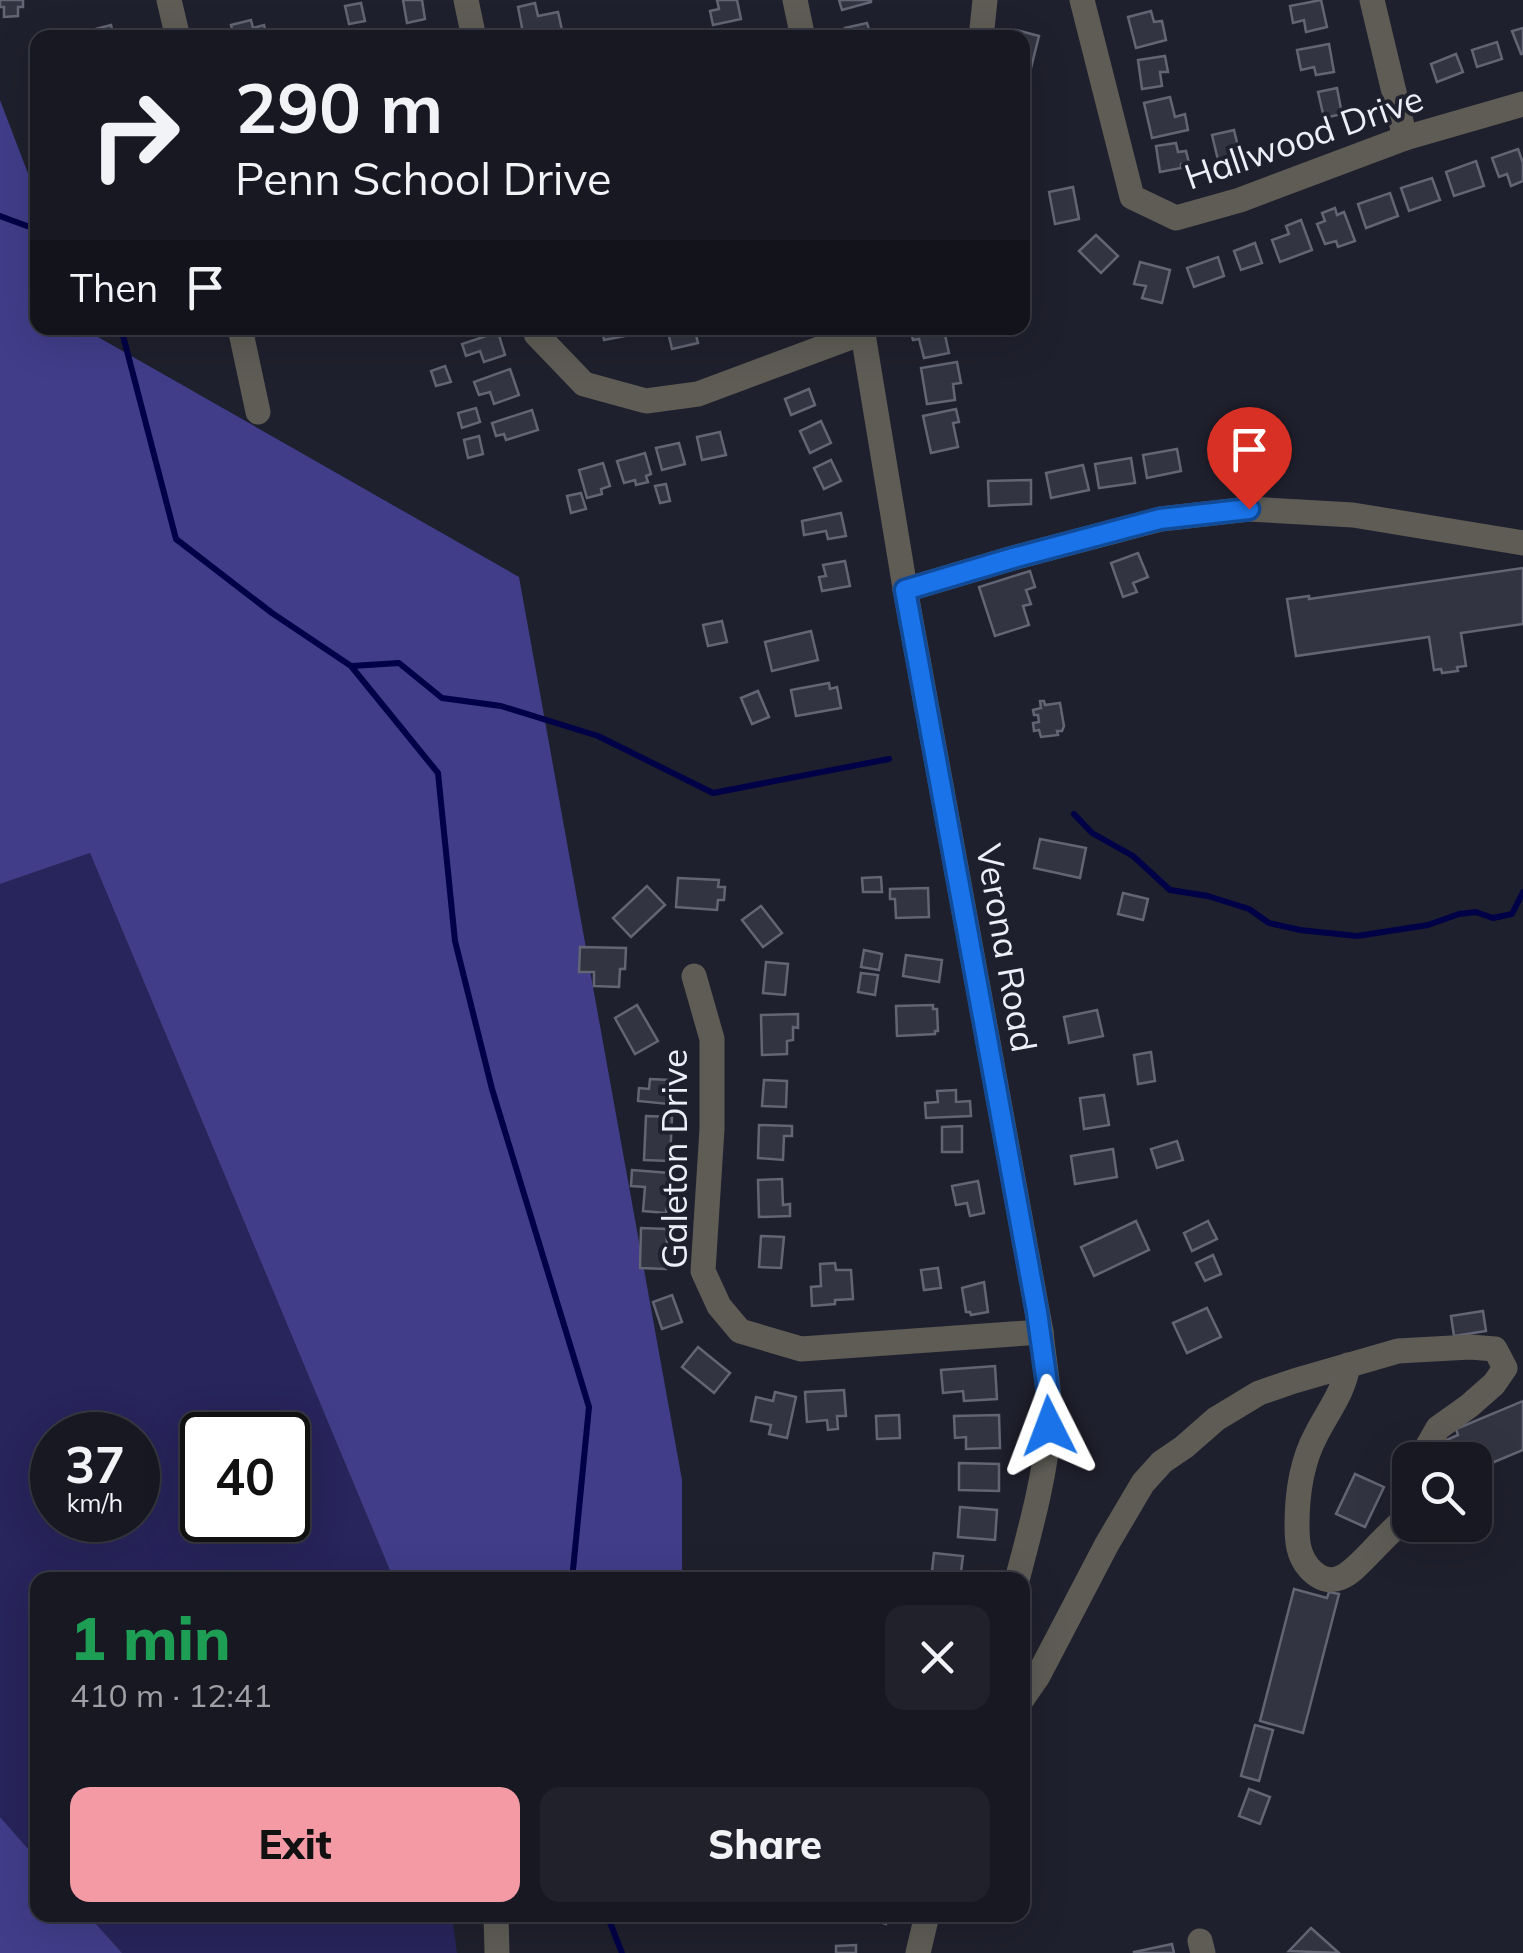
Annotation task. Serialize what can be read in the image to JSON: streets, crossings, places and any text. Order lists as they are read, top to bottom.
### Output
{
  "streets": {
    "street": ["Hallwood Drive", "Verona Road", "Galeton Drive"]
  },
  "crossings": [
    ["Verona Road", "Galeton Drive"]
  ],
  "page": {
    "turn": ["290 m", "Penn School Drive"],
    "then": "Then",
    "speed": "37 km/h",
    "limit": "40",
    "heading": ["1 min", "410 m · 12:41"],
    "buttons": ["Exit", "Share"]
  }
}
